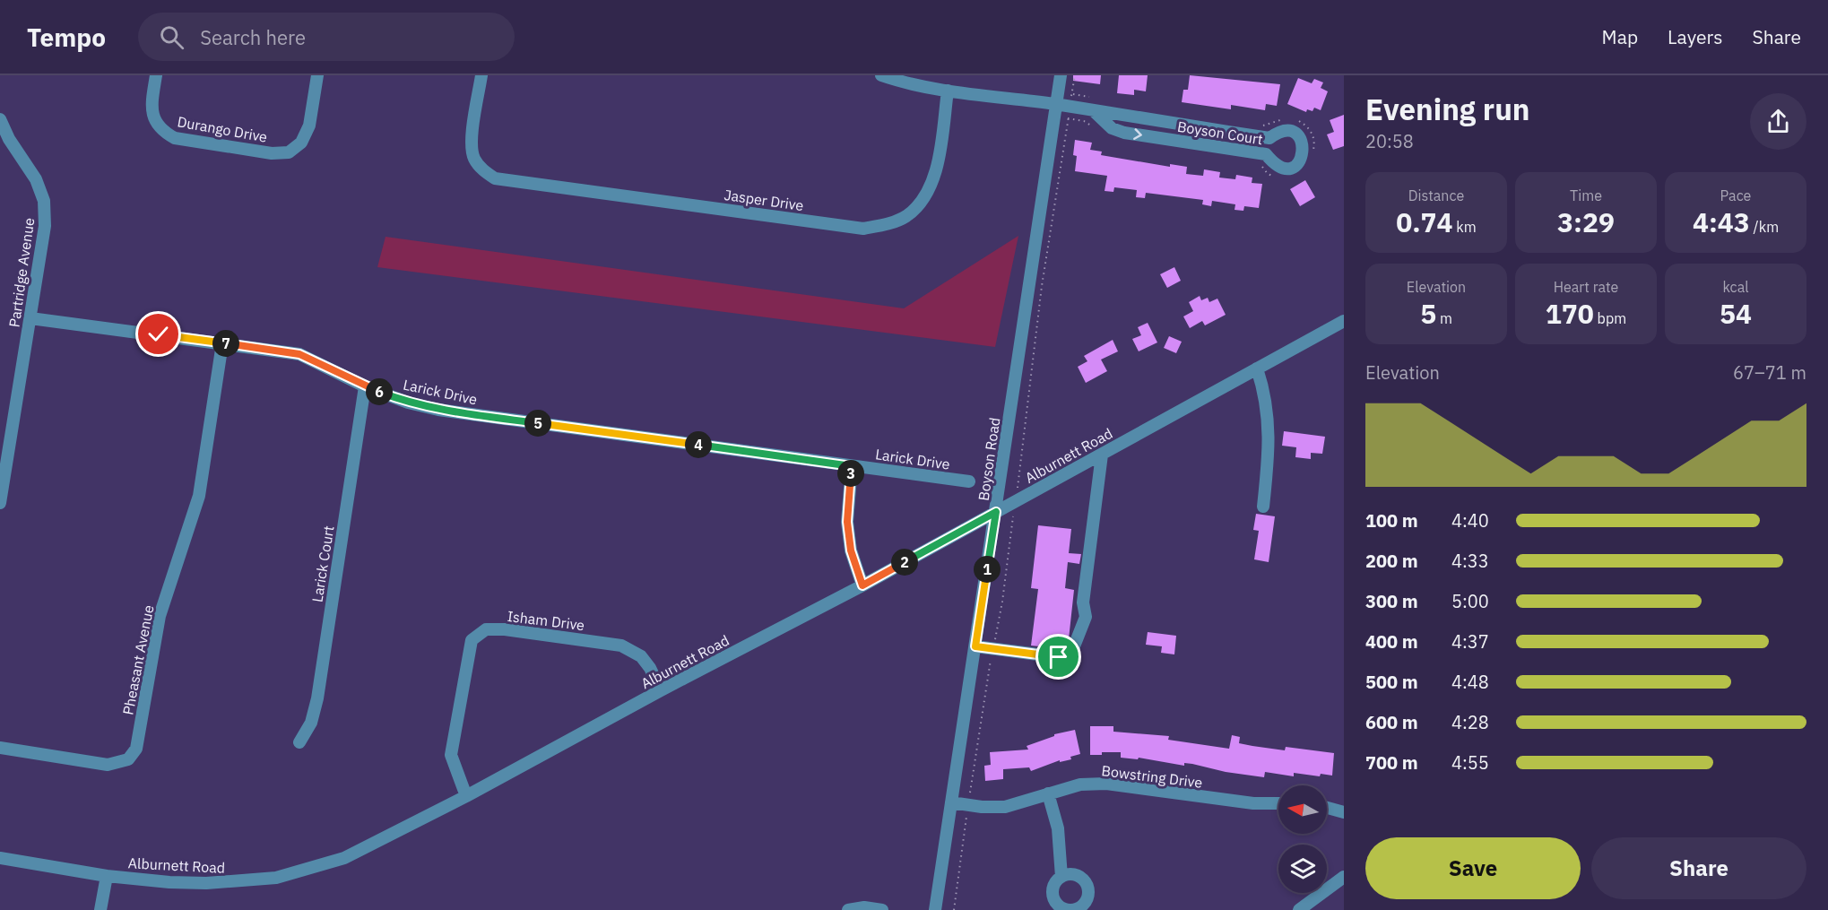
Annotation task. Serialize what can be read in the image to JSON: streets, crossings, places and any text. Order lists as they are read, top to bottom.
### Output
{
  "streets": {
    "street": [
      "Durango Drive",
      "Boyson Court",
      "Jasper Drive",
      "Partridge Avenue",
      "Larick Drive",
      "Alburnett Road",
      "Boyson Road",
      "Larick Court",
      "Isham Drive",
      "Pheasant Avenue",
      "Bowstring Drive"
    ]
  },
  "crossings": [
    ["Partridge Avenue", "Larick Drive"],
    ["Larick Drive", "Larick Court"],
    ["Larick Drive", "Pheasant Avenue"],
    ["Alburnett Road", "Boyson Road"],
    ["Alburnett Road", "Isham Drive"],
    ["Boyson Road", "Bowstring Drive"]
  ],
  "north": "left",
  "page": {
    "header": "Tempo",
    "search": "Search here",
    "nav": ["Map", "Layers", "Share"],
    "heading": ["Evening run", "20:58"],
    "stats": [
      ["Distance", "0.74 km"],
      ["Time", "3:29"],
      ["Pace", "4:43 /km"],
      ["Elevation", "5 m"],
      ["Heart rate", "170 bpm"],
      ["kcal", "54"]
    ],
    "pins": [
      "7",
      "6",
      "5",
      "4",
      "3",
      "2",
      "1"
    ],
    "chart": ["Elevation", "67–71 m"],
    "list": [
      {
        "name": "100 m",
        "note": "4:40"
      },
      {
        "name": "200 m",
        "note": "4:33"
      },
      {
        "name": "300 m",
        "note": "5:00"
      },
      {
        "name": "400 m",
        "note": "4:37"
      },
      {
        "name": "500 m",
        "note": "4:48"
      },
      {
        "name": "600 m",
        "note": "4:28"
      },
      {
        "name": "700 m",
        "note": "4:55"
      }
    ],
    "buttons": ["Save", "Share"]
  }
}
